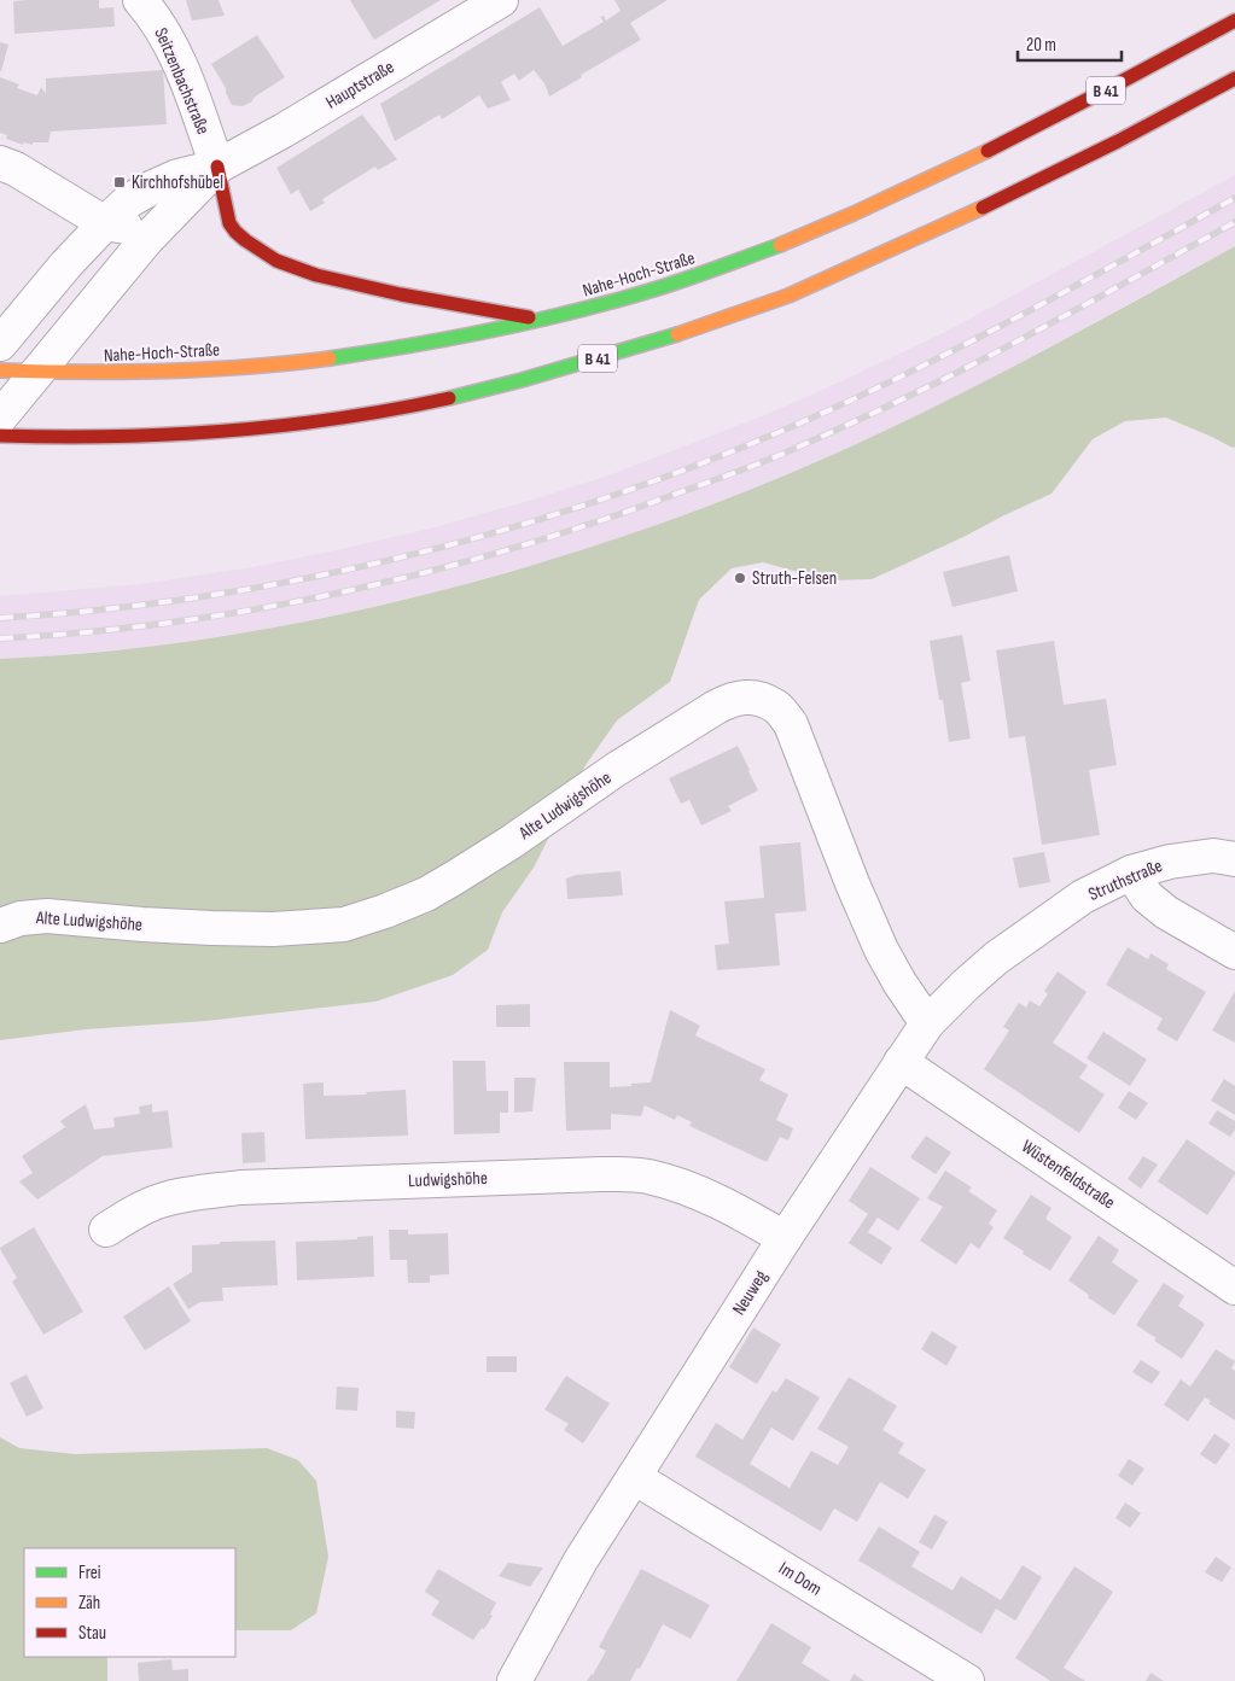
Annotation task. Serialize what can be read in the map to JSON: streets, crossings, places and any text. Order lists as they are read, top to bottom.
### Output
{
  "streets": {
    "main road": ["B 41", "Nahe-Hoch-Straße"],
    "street": [
      "Seitzenbachstraße",
      "Hauptstraße",
      "Alte Ludwigshöhe",
      "Struthstraße",
      "Wüstenfeldstraße",
      "Ludwigshöhe",
      "Neuweg",
      "Im Dom"
    ]
  },
  "crossings": [
    ["Seitzenbachstraße", "Hauptstraße"],
    ["Hauptstraße", "Nahe-Hoch-Straße"],
    ["Alte Ludwigshöhe", "Neuweg"],
    ["Struthstraße", "Neuweg"],
    ["Wüstenfeldstraße", "Neuweg"],
    ["Ludwigshöhe", "Neuweg"],
    ["Neuweg", "Im Dom"]
  ],
  "places": {
    "transit": ["Kirchhofshübel"],
    "other": ["Struth-Felsen"]
  },
  "legend": ["Frei", "Zäh", "Stau"],
  "scale_bar": "20 m"
}
